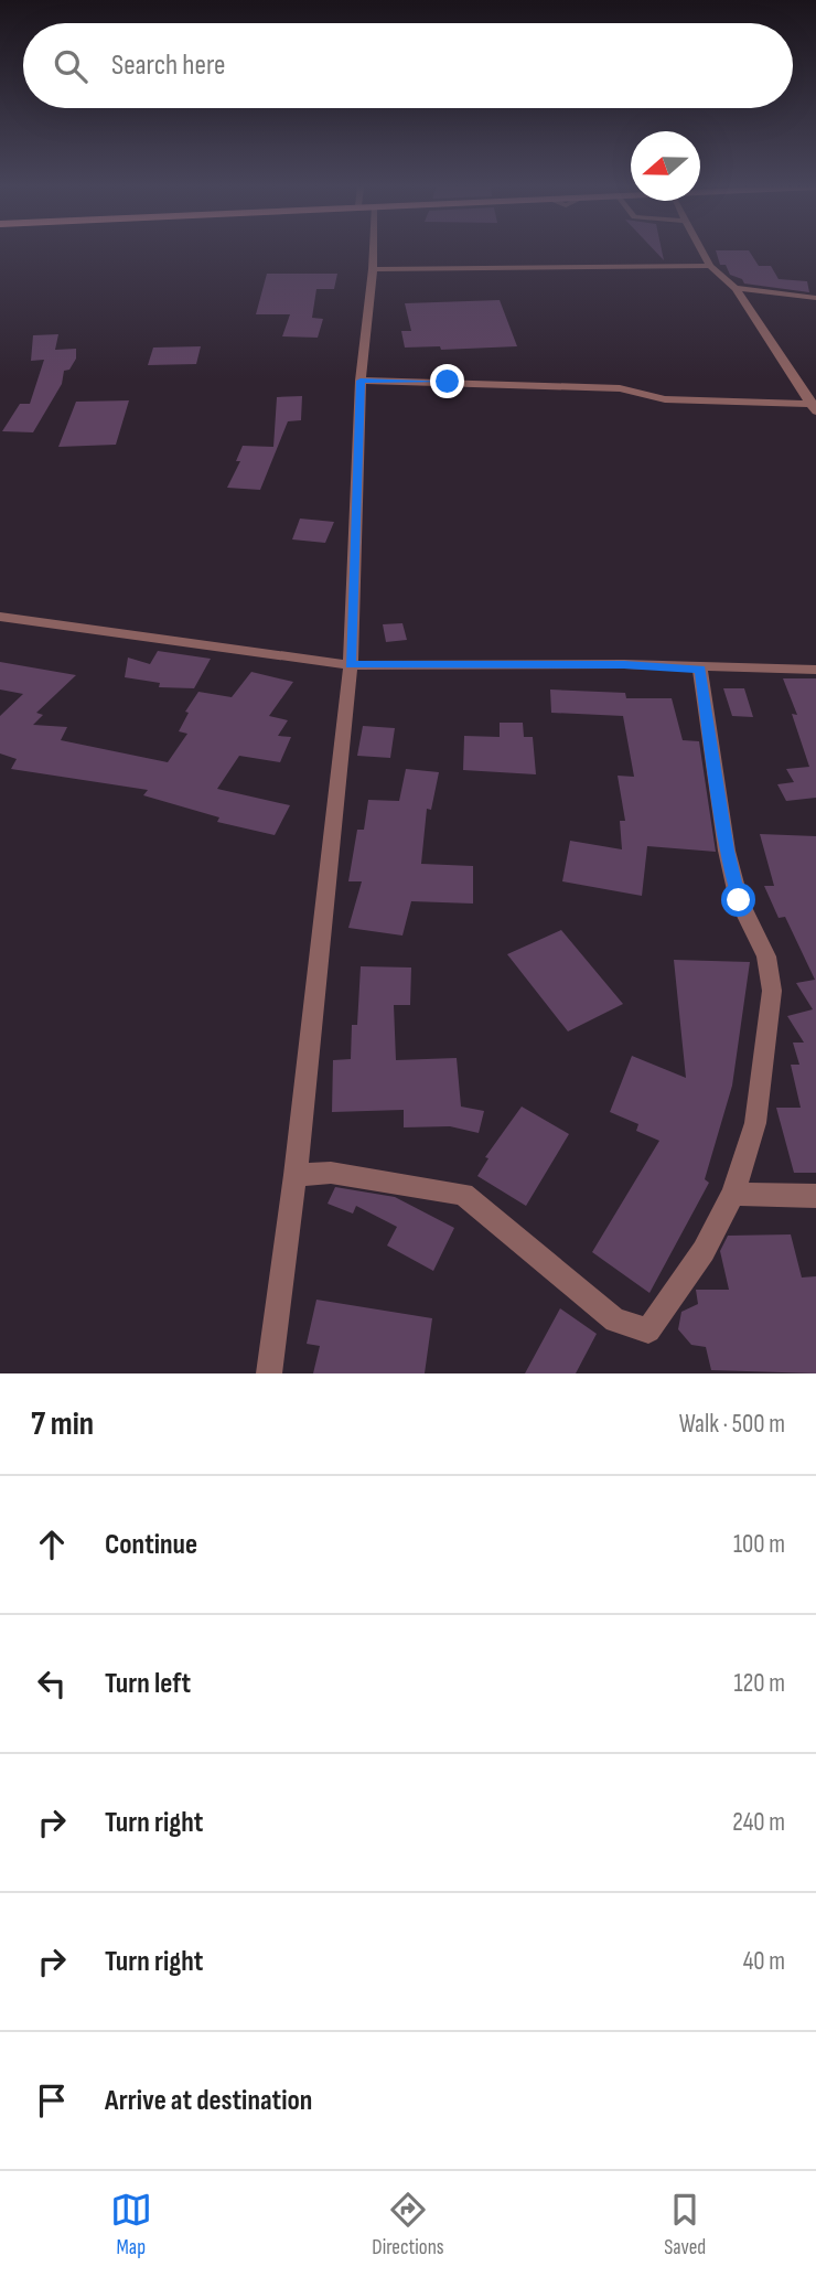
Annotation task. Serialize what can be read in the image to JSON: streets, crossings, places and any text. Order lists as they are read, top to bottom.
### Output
{
  "north": "left",
  "page": {
    "search": "Search here",
    "heading": ["7 min", "Walk · 500 m"],
    "list": [
      ["Continue", "100 m"],
      ["Turn left", "120 m"],
      ["Turn right", "240 m"],
      ["Turn right", "40 m"],
      "Arrive at destination"
    ],
    "nav": ["Map", "Directions", "Saved"]
  }
}
